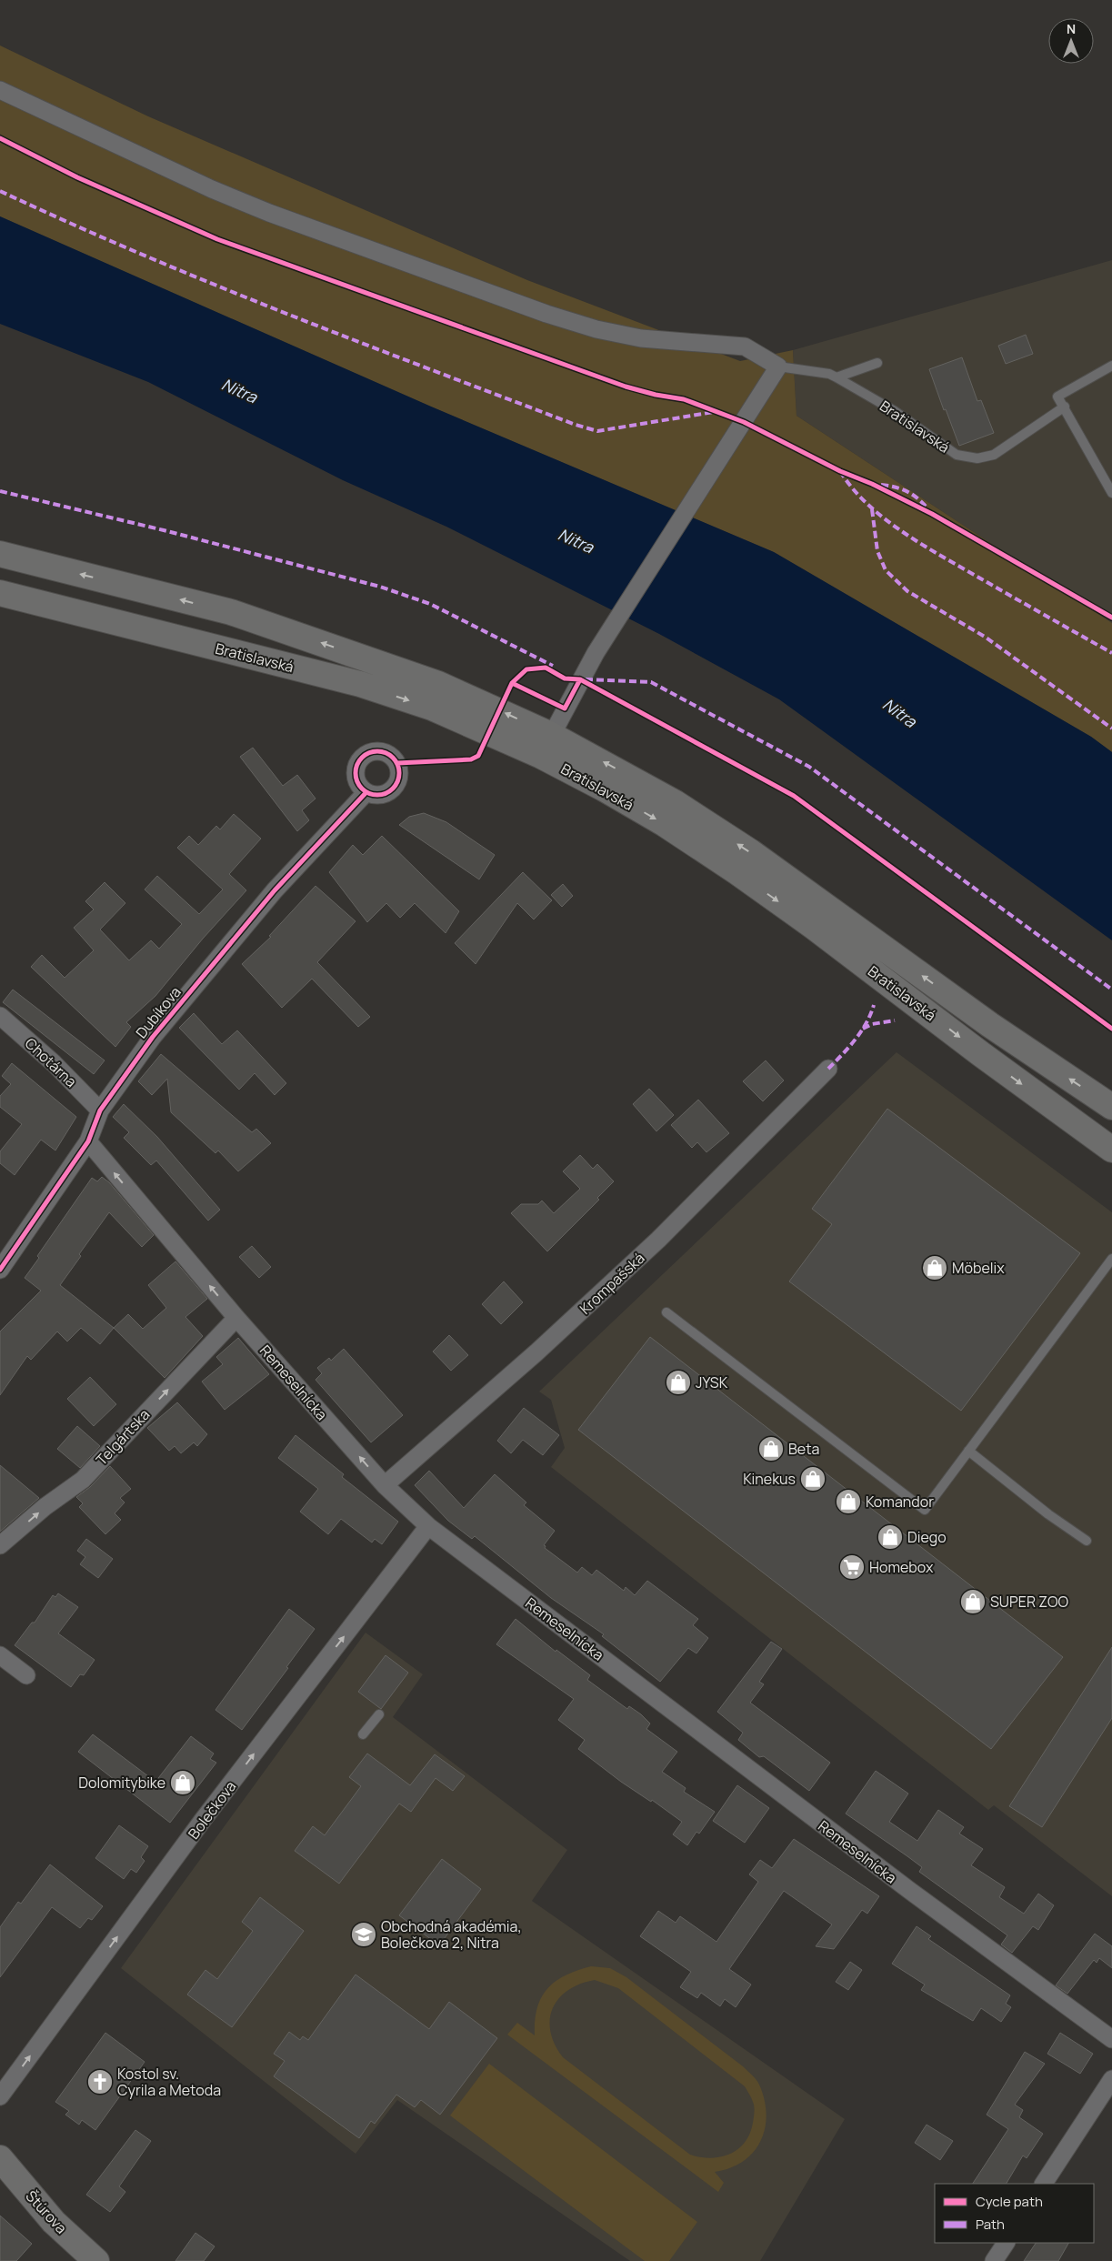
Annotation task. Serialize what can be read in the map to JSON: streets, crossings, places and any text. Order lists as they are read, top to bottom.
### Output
{
  "streets": {
    "main road": ["Bratislavská", "Štúrova"],
    "street": [
      "Dubíkova",
      "Chotárna",
      "Krompašská",
      "Remeselnícka",
      "Telgártska",
      "Bolečkova"
    ]
  },
  "crossings": [
    ["Dubíkova", "Chotárna"],
    ["Dubíkova", "Remeselnícka"],
    ["Krompašská", "Remeselnícka"],
    ["Remeselnícka", "Telgártska"],
    ["Remeselnícka", "Bolečkova"]
  ],
  "one_way": ["Telgártska", "Bolečkova"],
  "water": ["Nitra"],
  "places": {
    "shop": [
      "Möbelix",
      "JYSK",
      "Beta",
      "Kinekus",
      "Komandor",
      "Diego",
      "SUPER ZOO",
      "Dolomitybike"
    ],
    "supermarket": ["Homebox"],
    "school or university": ["Obchodná akadémia, Bolečkova 2, Nitra"],
    "church": ["Kostol sv. Cyrila a Metoda"]
  },
  "legend": ["Cycle path", "Path"],
  "north": "top"
}
